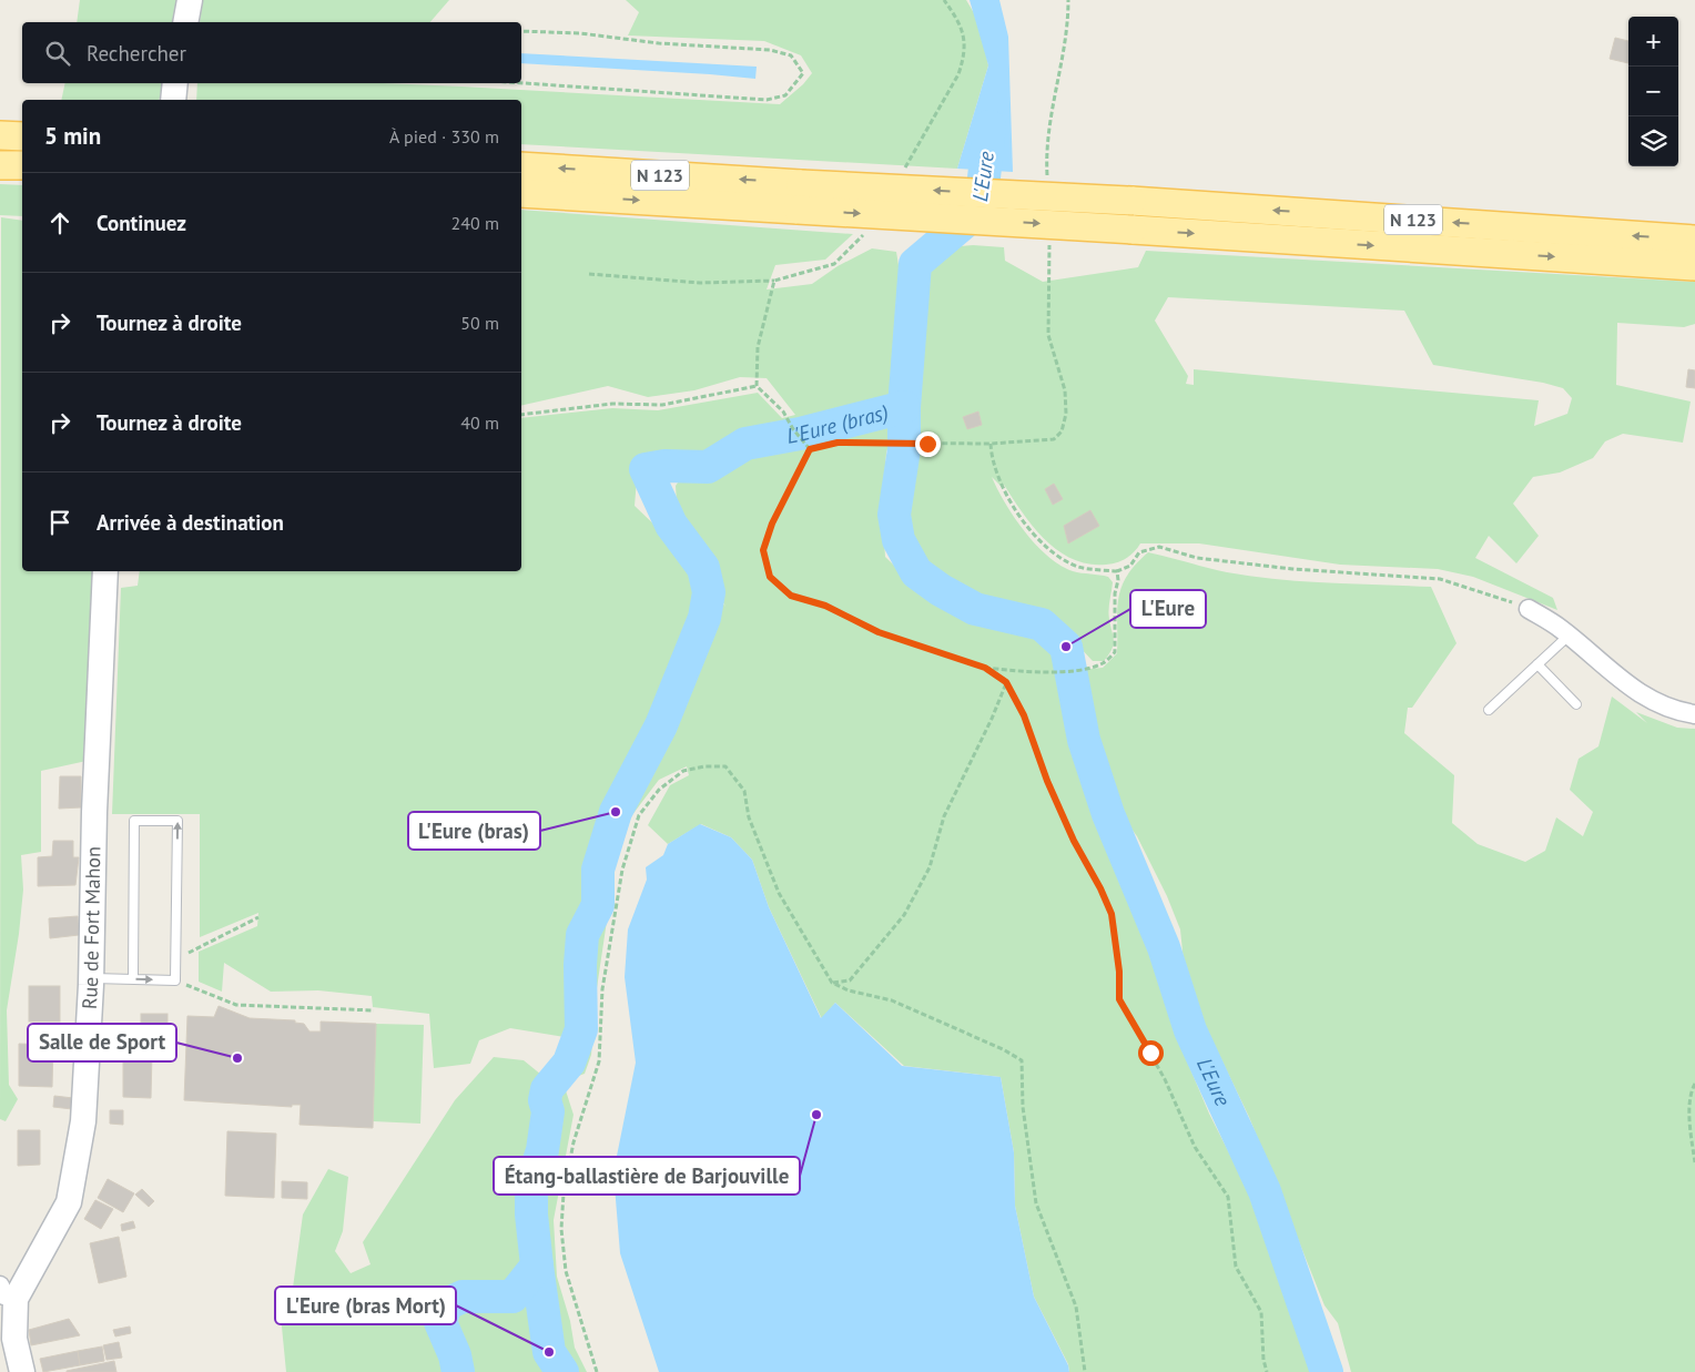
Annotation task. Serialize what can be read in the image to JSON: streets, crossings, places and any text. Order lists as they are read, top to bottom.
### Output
{
  "streets": {
    "main road": ["N 123"],
    "street": ["Rue de Fort Mahon"]
  },
  "water": ["L'Eure", "L'Eure (bras)"],
  "places": [
    "L'Eure",
    "L'Eure (bras)",
    "Salle de Sport",
    "Étang-ballastière de Barjouville",
    "L'Eure (bras Mort)"
  ],
  "page": {
    "map_buttons": ["+", "−"],
    "search": "Rechercher",
    "heading": ["5 min", "À pied · 330 m"],
    "list": [
      ["Continuez", "240 m"],
      ["Tournez à droite", "50 m"],
      ["Tournez à droite", "40 m"],
      "Arrivée à destination"
    ]
  }
}
